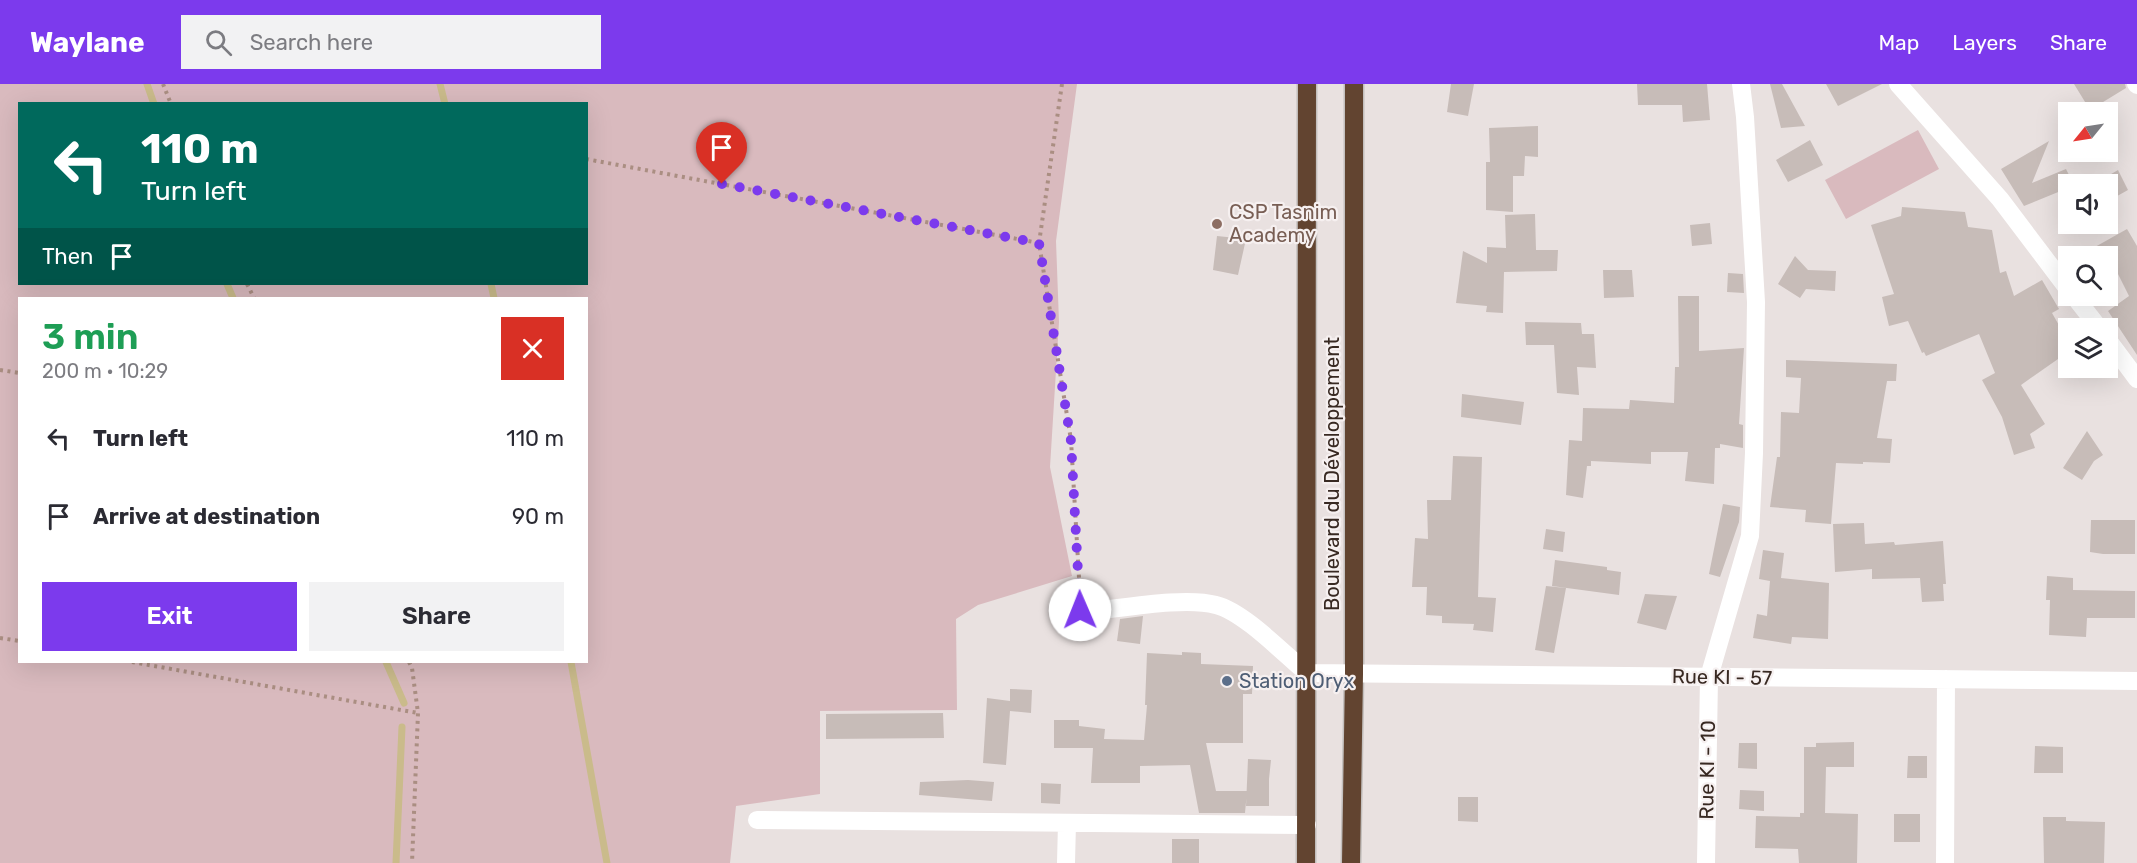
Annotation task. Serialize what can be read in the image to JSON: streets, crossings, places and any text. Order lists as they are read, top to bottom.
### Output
{
  "streets": {
    "highway": ["Boulevard du Développement"],
    "street": ["Rue KI - 57", "Rue KI - 10"]
  },
  "crossings": [
    ["Boulevard du Développement", "Rue KI - 57"],
    ["Rue KI - 57", "Rue KI - 10"]
  ],
  "places": ["CSP Tasnim Academy", "Station Oryx"],
  "north": "bottom left",
  "page": {
    "header": "Waylane",
    "search": "Search here",
    "nav": ["Map", "Layers", "Share"],
    "turn": ["110 m", "Turn left"],
    "then": "Then",
    "heading": ["3 min", "200 m · 10:29"],
    "list": [
      {
        "name": "Turn left",
        "value": "110 m"
      },
      {
        "name": "Arrive at destination",
        "value": "90 m"
      }
    ],
    "buttons": ["Exit", "Share"]
  }
}
